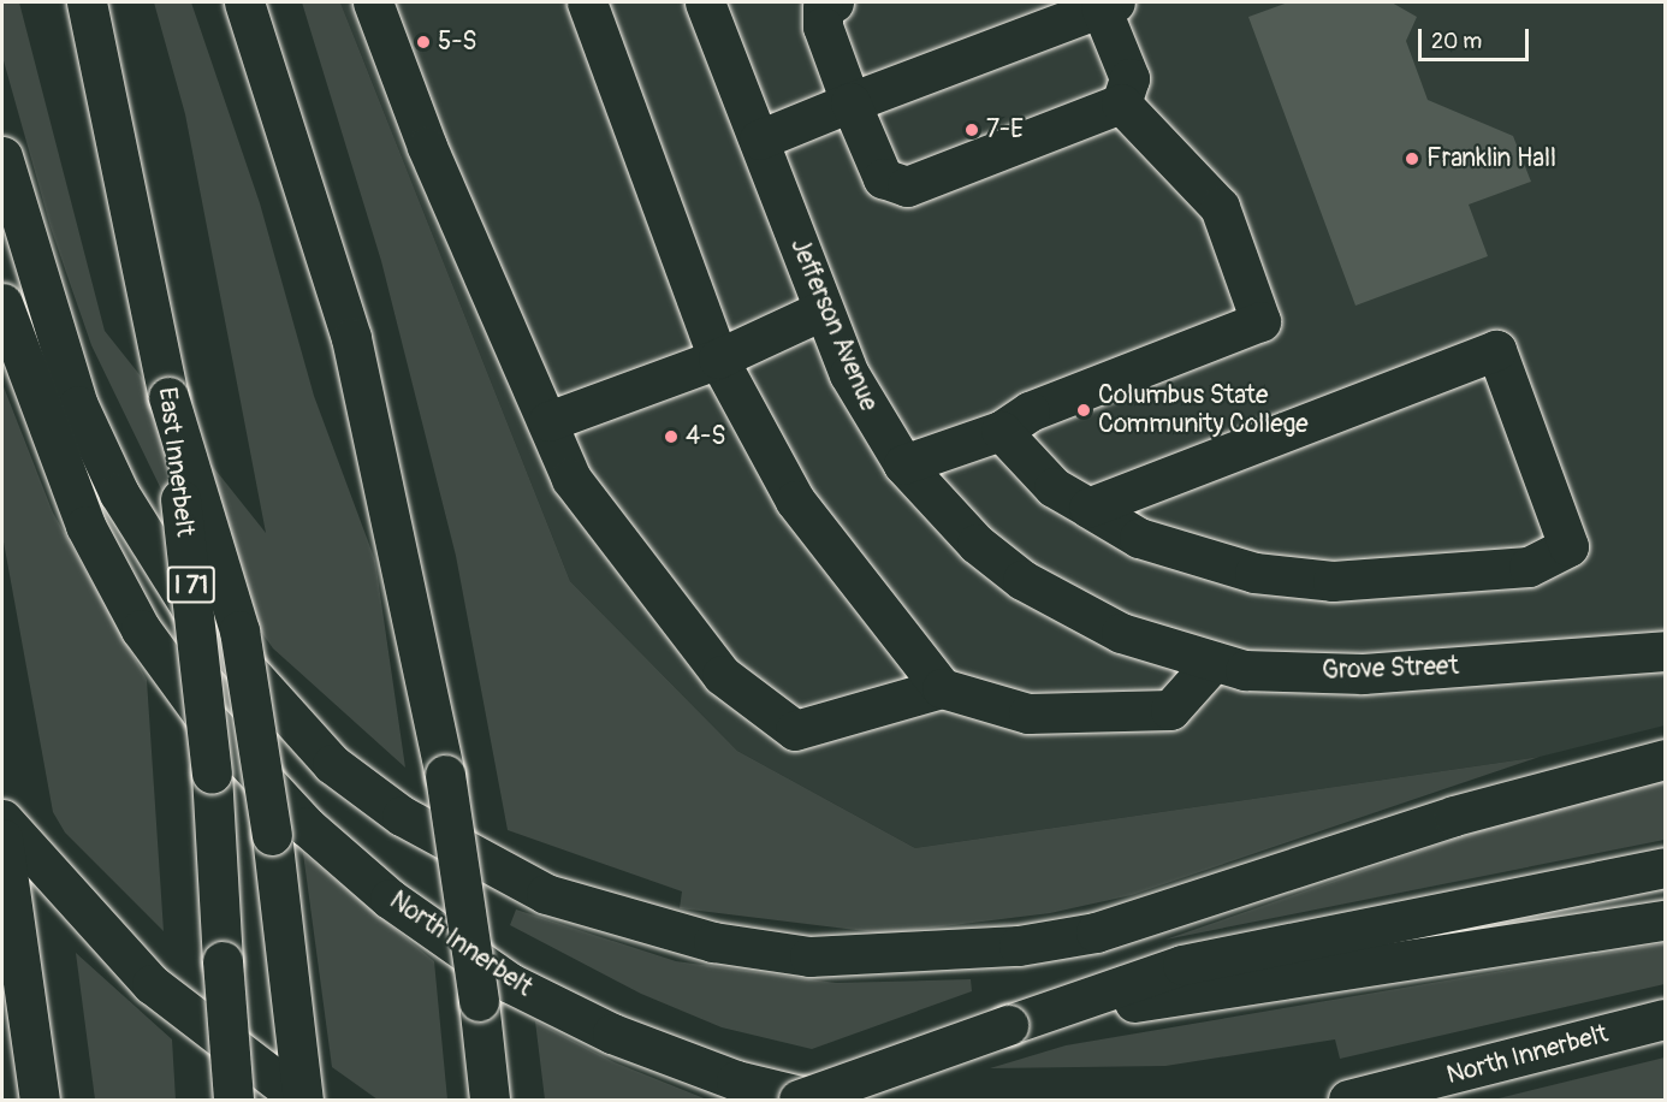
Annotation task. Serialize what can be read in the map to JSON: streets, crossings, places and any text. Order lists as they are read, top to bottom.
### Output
{
  "streets": {
    "main road": [
      "Jefferson Avenue",
      "East Innerbelt",
      "I 71",
      "Grove Street",
      "North Innerbelt"
    ]
  },
  "crossings": [
    ["Jefferson Avenue", "Grove Street"]
  ],
  "places": [
    "5-S",
    "7-E",
    "Franklin Hall",
    "Columbus State Community College",
    "4-S"
  ],
  "scale_bar": "20 m"
}
